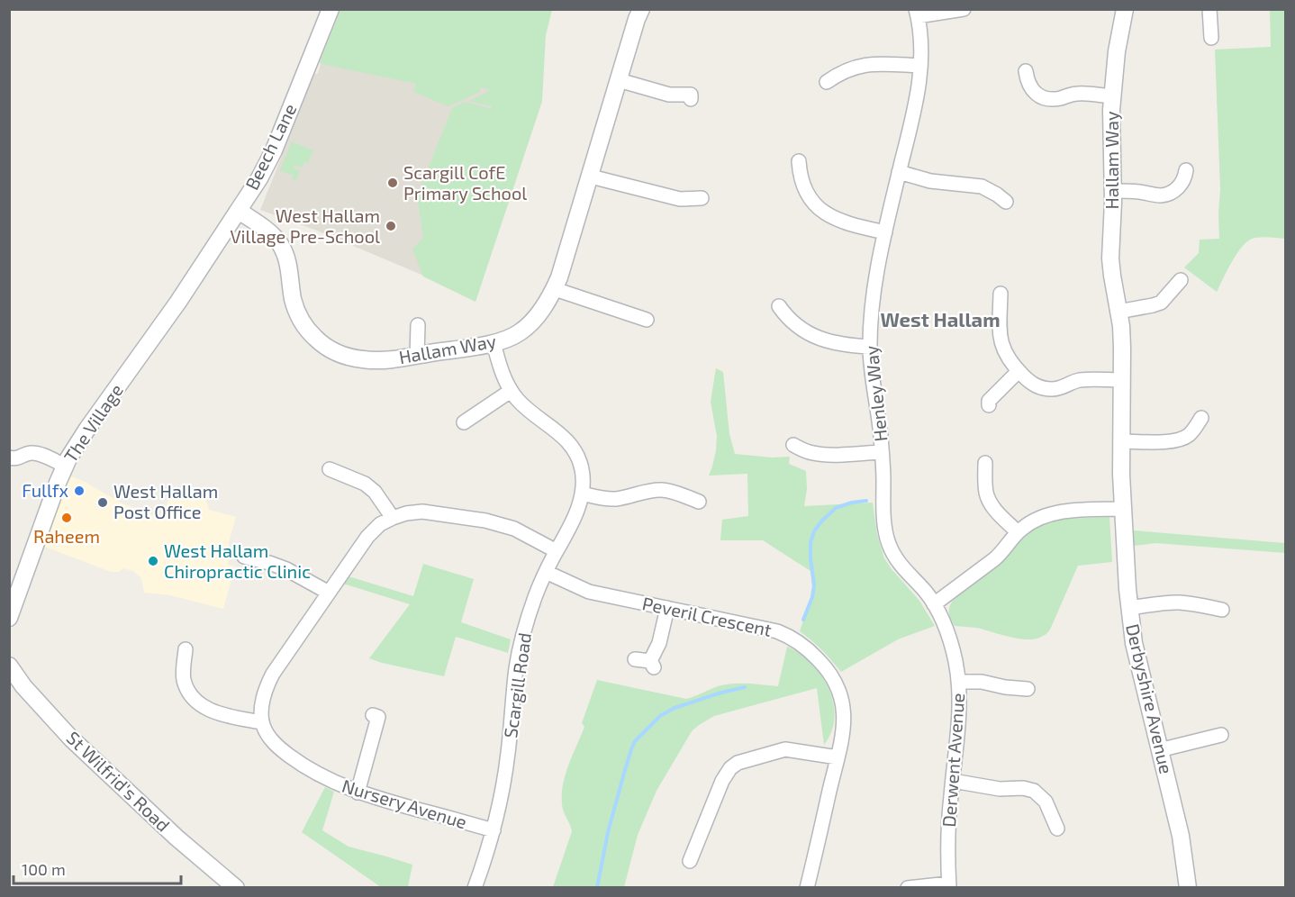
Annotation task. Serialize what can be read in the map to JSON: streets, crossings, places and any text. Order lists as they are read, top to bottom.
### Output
{
  "streets": {
    "street": [
      "Beech Lane",
      "Hallam Way",
      "Henley Way",
      "The Village",
      "Peveril Crescent",
      "Scargill Road",
      "Derbyshire Avenue",
      "Derwent Avenue",
      "St Wilfrid's Road",
      "Nursery Avenue"
    ]
  },
  "crossings": [
    ["Beech Lane", "Hallam Way"],
    ["Beech Lane", "The Village"],
    ["Hallam Way", "Scargill Road"],
    ["Hallam Way", "Derbyshire Avenue"],
    ["Henley Way", "Derwent Avenue"],
    ["Peveril Crescent", "Scargill Road"],
    ["Scargill Road", "Nursery Avenue"]
  ],
  "districts": ["West Hallam"],
  "places": [
    "Scargill CofE Primary School",
    "West Hallam Village Pre-School",
    "Fullfx",
    "West Hallam Post Office",
    "Raheem",
    "West Hallam Chiropractic Clinic"
  ],
  "scale_bar": "100 m"
}
